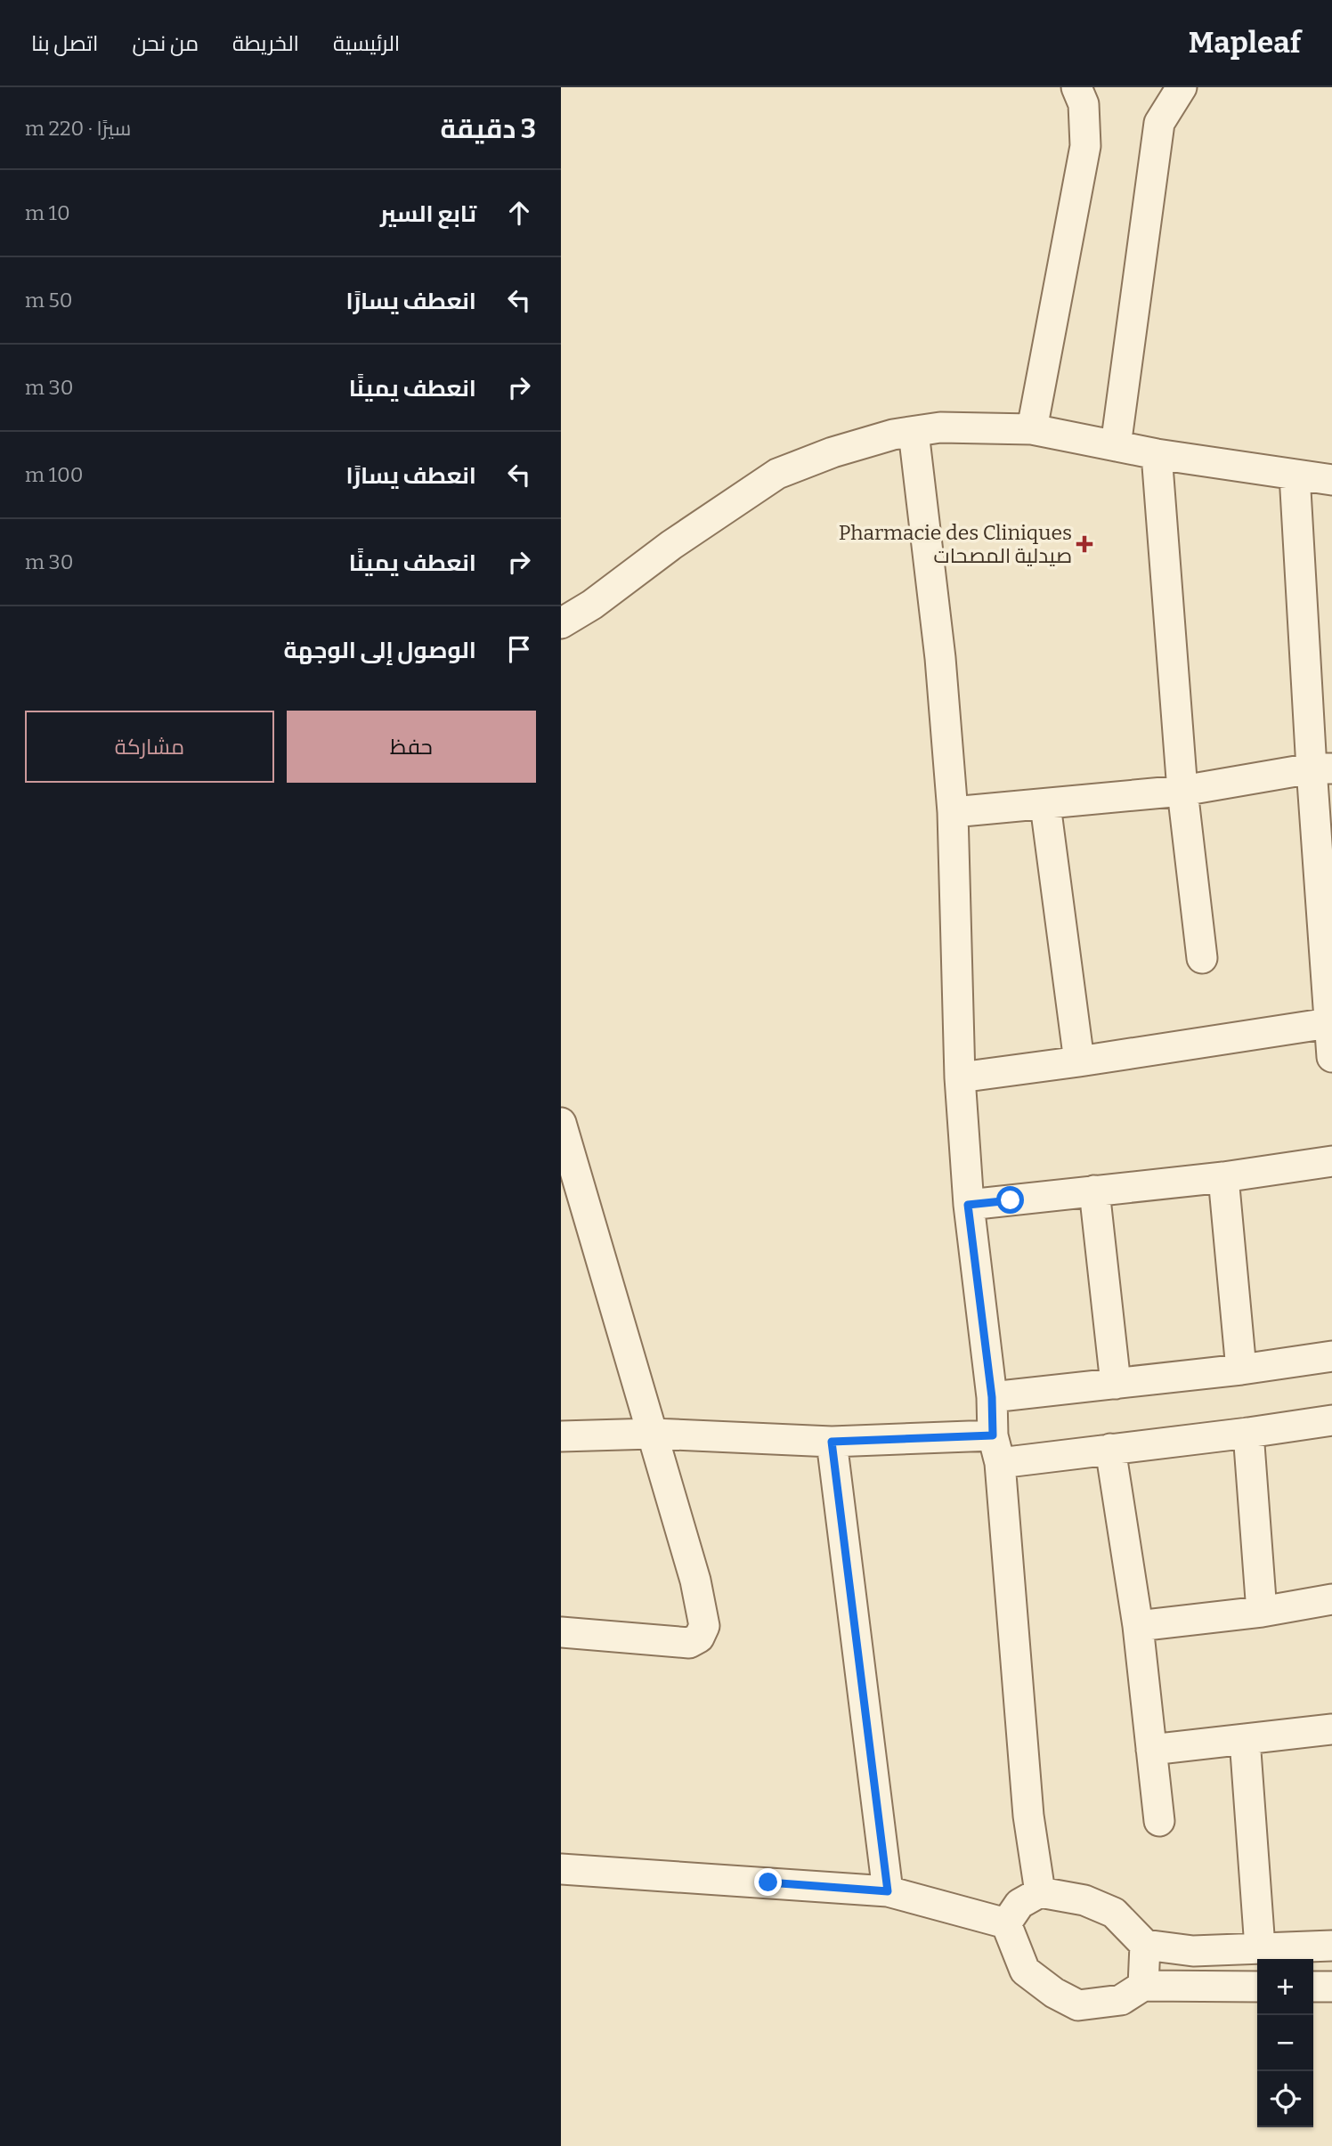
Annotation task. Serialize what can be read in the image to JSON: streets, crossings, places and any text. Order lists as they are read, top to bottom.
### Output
{
  "places": {
    "health": ["Pharmacie des Cliniques صيدلية المصحات"]
  },
  "page": {
    "header": "Mapleaf",
    "nav": [
      "الرئيسية",
      "الخريطة",
      "من نحن",
      "اتصل بنا"
    ],
    "heading": ["3 دقيقة", "سيرًا · 220 m"],
    "list": [
      ["تابع السير", "10 m"],
      ["انعطف يسارًا", "50 m"],
      ["انعطف يمينًا", "30 m"],
      ["انعطف يسارًا", "100 m"],
      ["انعطف يمينًا", "30 m"],
      "الوصول إلى الوجهة"
    ],
    "buttons": ["حفظ", "مشاركة"],
    "map_buttons": ["+", "−"]
  }
}
